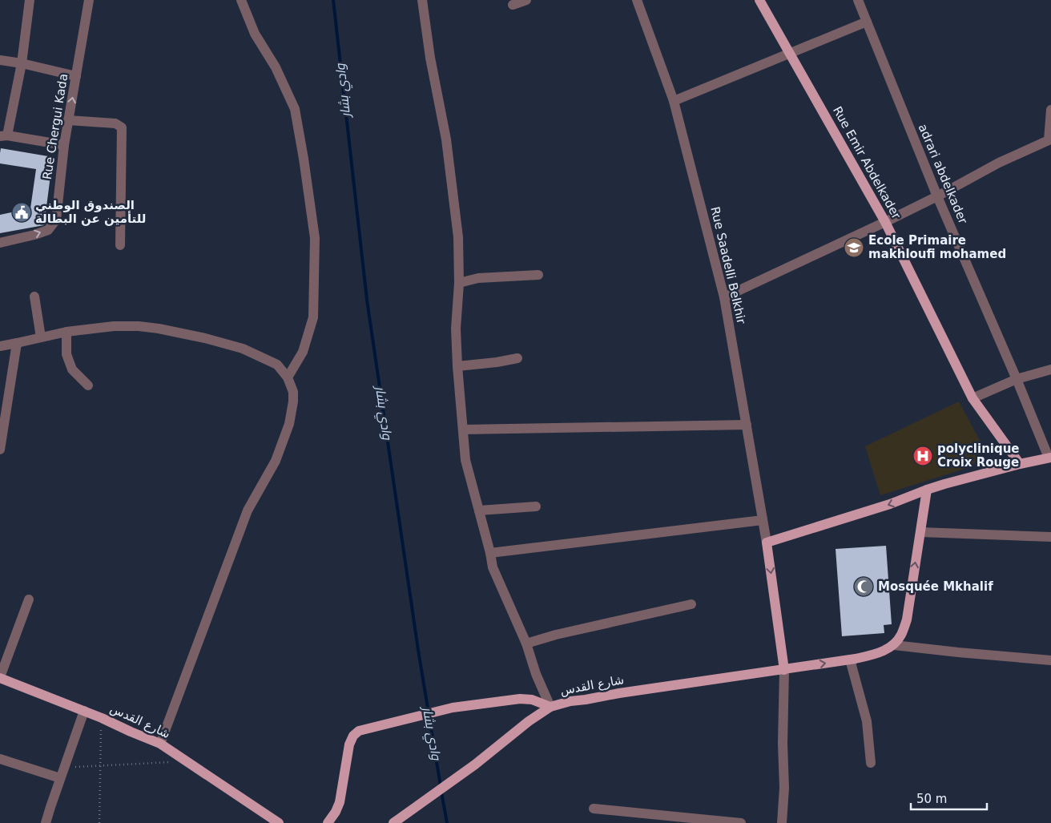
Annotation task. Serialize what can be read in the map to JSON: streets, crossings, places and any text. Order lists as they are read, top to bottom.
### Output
{
  "streets": {
    "main road": ["Rue Emir Abdelkader", "شارع القدس"],
    "street": ["Rue Chergui Kada", "adrari abdelkader", "Rue Saadelli Belkhir"]
  },
  "one_way": ["Rue Chergui Kada"],
  "water": ["وادي بشار"],
  "places": {
    "public building": ["الصندوق الوطني للتأمين عن البطالة"],
    "school or university": ["Ecole Primaire makhloufi mohamed"],
    "hospital": ["polyclinique Croix Rouge"],
    "mosque": ["Mosquée Mkhalif"]
  },
  "scale_bar": "50 m"
}
